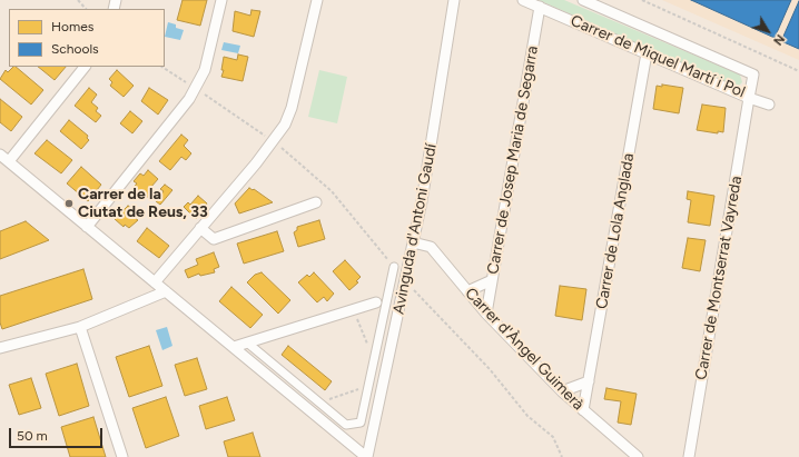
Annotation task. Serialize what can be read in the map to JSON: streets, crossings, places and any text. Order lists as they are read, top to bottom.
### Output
{
  "streets": {
    "street": [
      "Carrer de Miquel Martí i Pol",
      "Carrer de Josep Maria de Segarra",
      "Avinguda d'Antoni Gaudí",
      "Carrer de Lola Anglada",
      "Carrer de Montserrat Vayreda",
      "Carrer d'Àngel Guimerà"
    ]
  },
  "crossings": [
    ["Carrer de Miquel Martí i Pol", "Carrer de Josep Maria de Segarra"],
    ["Carrer de Miquel Martí i Pol", "Carrer de Lola Anglada"],
    ["Carrer de Miquel Martí i Pol", "Carrer de Montserrat Vayreda"],
    ["Carrer de Josep Maria de Segarra", "Carrer d'Àngel Guimerà"],
    ["Avinguda d'Antoni Gaudí", "Carrer d'Àngel Guimerà"],
    ["Carrer de Lola Anglada", "Carrer d'Àngel Guimerà"]
  ],
  "places": ["Carrer de la Ciutat de Reus, 33"],
  "legend": ["Homes", "Schools"],
  "scale_bar": "50 m",
  "north": "bottom right"
}
